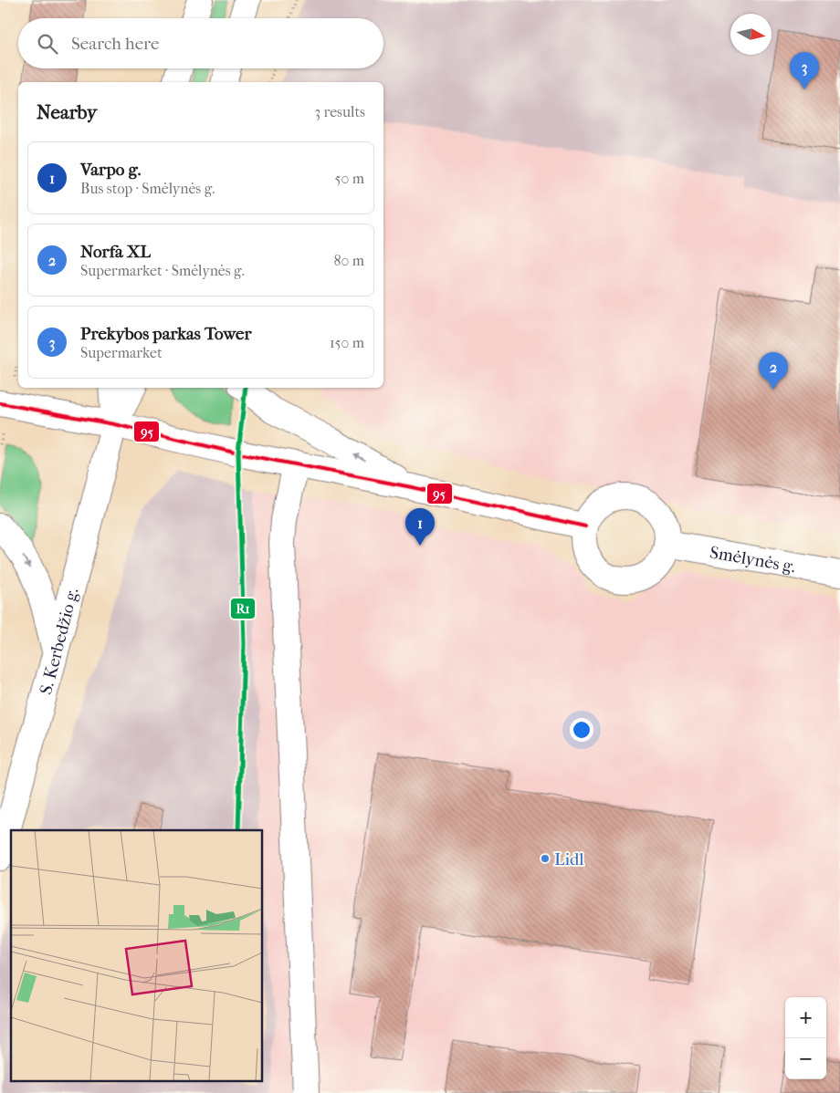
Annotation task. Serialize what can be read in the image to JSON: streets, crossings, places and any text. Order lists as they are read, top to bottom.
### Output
{
  "streets": {
    "main road": ["Smėlynės g.", "S. Kerbedžio g."]
  },
  "places": ["Lidl"],
  "lines": ["transit line R1", "transit line 95"],
  "north": "right",
  "page": {
    "search": "Search here",
    "pins": ["3", "2", "1"],
    "heading": ["Nearby", "3 results"],
    "list": [
      {
        "mark": "1",
        "name": "Varpo g.",
        "note": "Bus stop · Smėlynės g.",
        "value": "50 m"
      },
      {
        "mark": "2",
        "name": "Norfa XL",
        "note": "Supermarket · Smėlynės g.",
        "value": "80 m"
      },
      {
        "mark": "3",
        "name": "Prekybos parkas Tower",
        "note": "Supermarket",
        "value": "150 m"
      }
    ],
    "map_buttons": ["+", "−"]
  }
}
